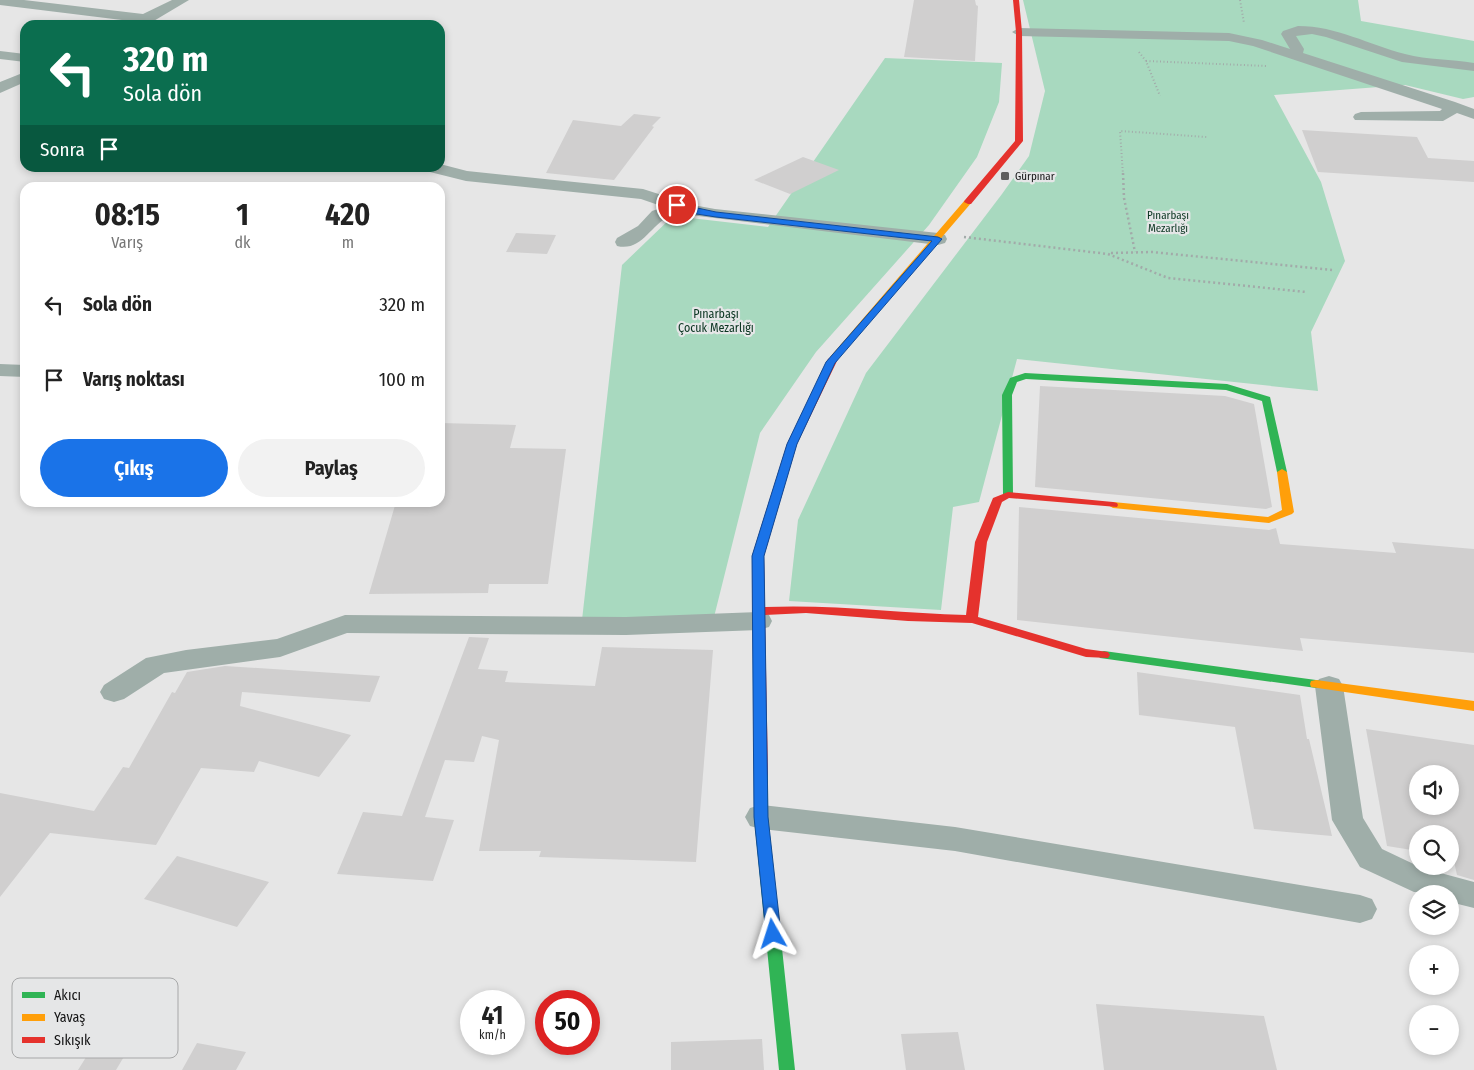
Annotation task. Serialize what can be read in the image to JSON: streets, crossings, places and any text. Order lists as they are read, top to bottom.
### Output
{
  "parks": ["Pınarbaşı Mezarlığı", "Pınarbaşı Çocuk Mezarlığı"],
  "places": {
    "transit": ["Gürpınar"]
  },
  "legend": ["Akıcı", "Yavaş", "Sıkışık"],
  "page": {
    "turn": ["320 m", "Sola dön"],
    "then": "Sonra",
    "eta": [
      "08:15",
      "Varış",
      "1",
      "dk",
      "420",
      "m"
    ],
    "list": [
      {
        "name": "Sola dön",
        "value": "320 m"
      },
      {
        "name": "Varış noktası",
        "value": "100 m"
      }
    ],
    "buttons": ["Çıkış", "Paylaş"],
    "map_buttons": ["+", "−"],
    "speed": "41 km/h",
    "limit": "50"
  }
}
